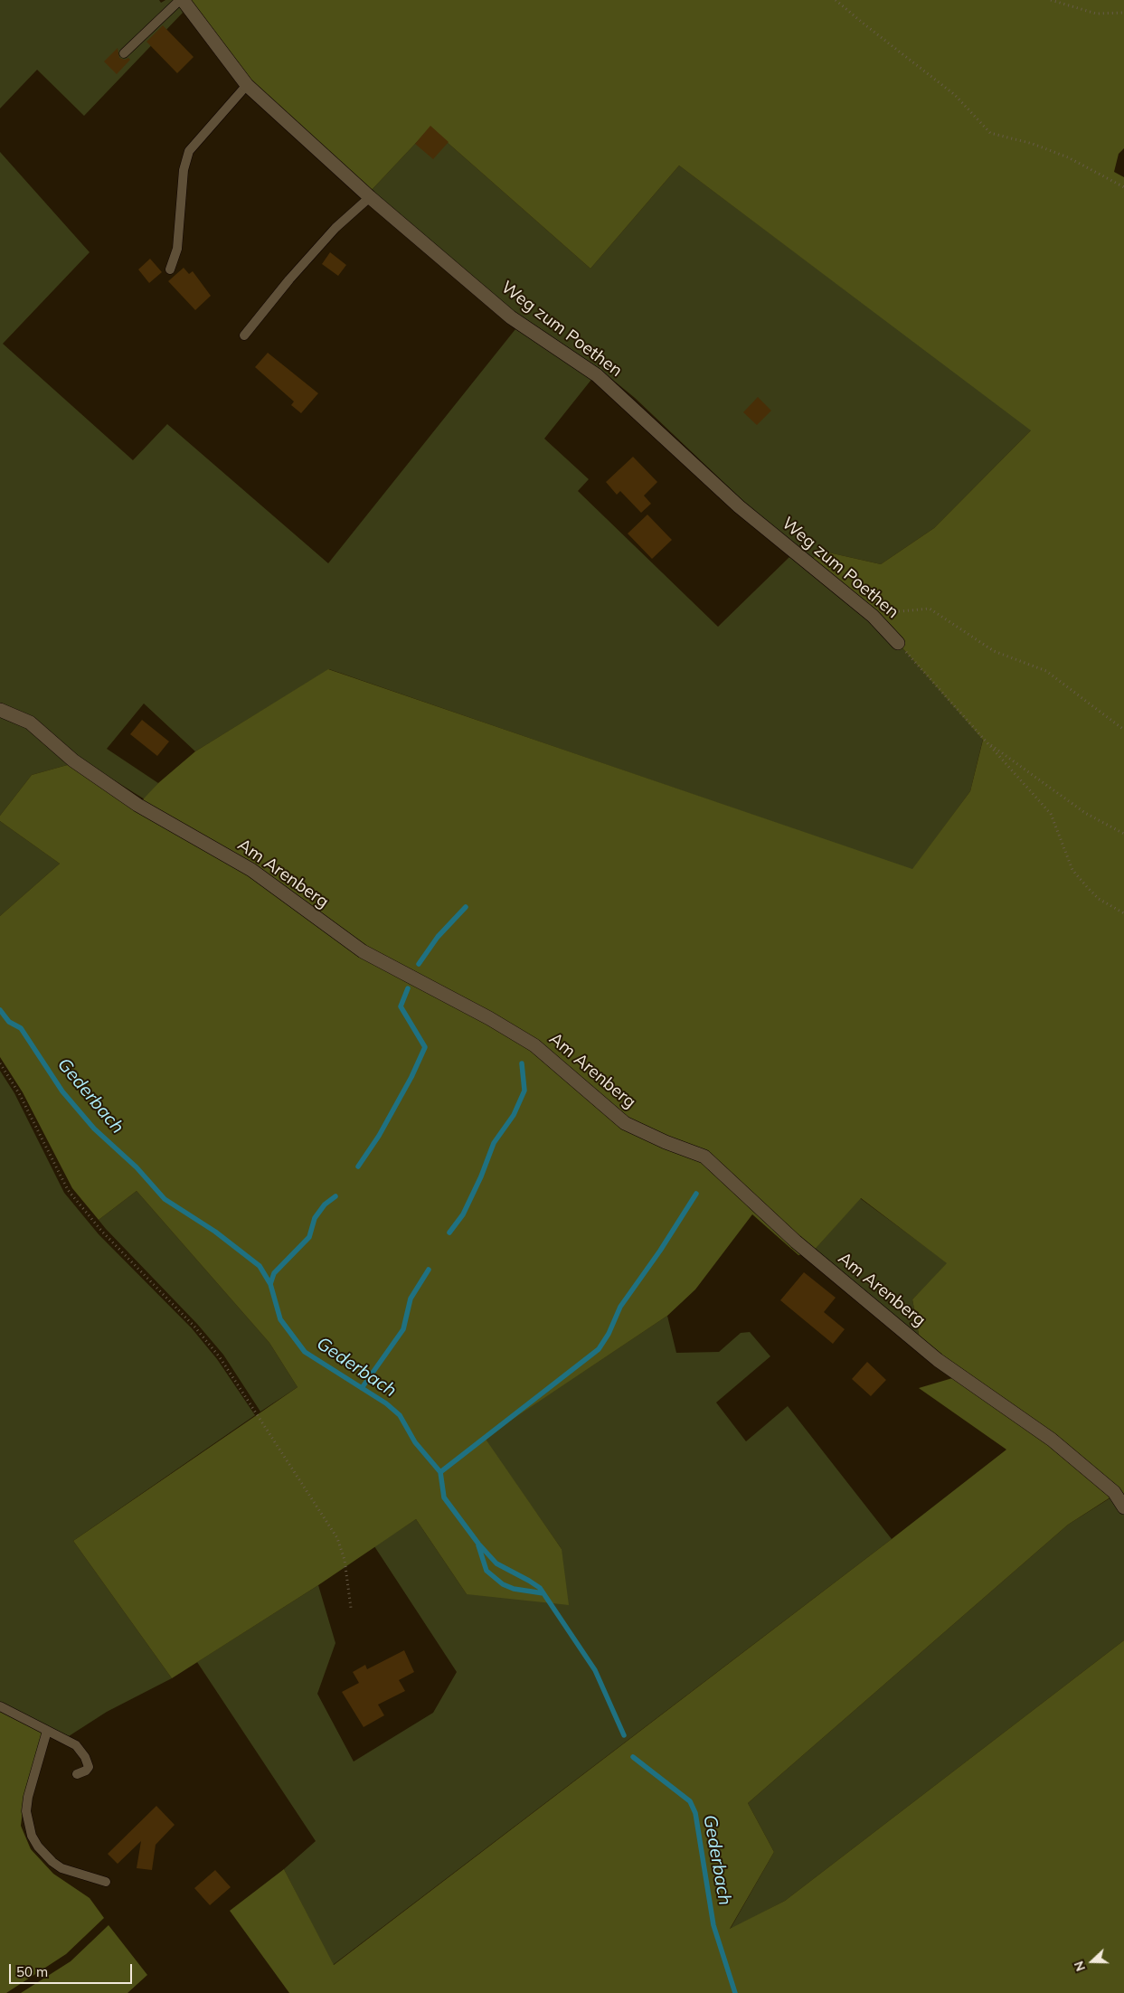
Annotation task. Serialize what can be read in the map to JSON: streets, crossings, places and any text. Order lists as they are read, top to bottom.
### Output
{
  "streets": {
    "street": ["Weg zum Poethen", "Am Arenberg"]
  },
  "water": ["Gederbach"],
  "scale_bar": "50 m",
  "north": "left"
}
